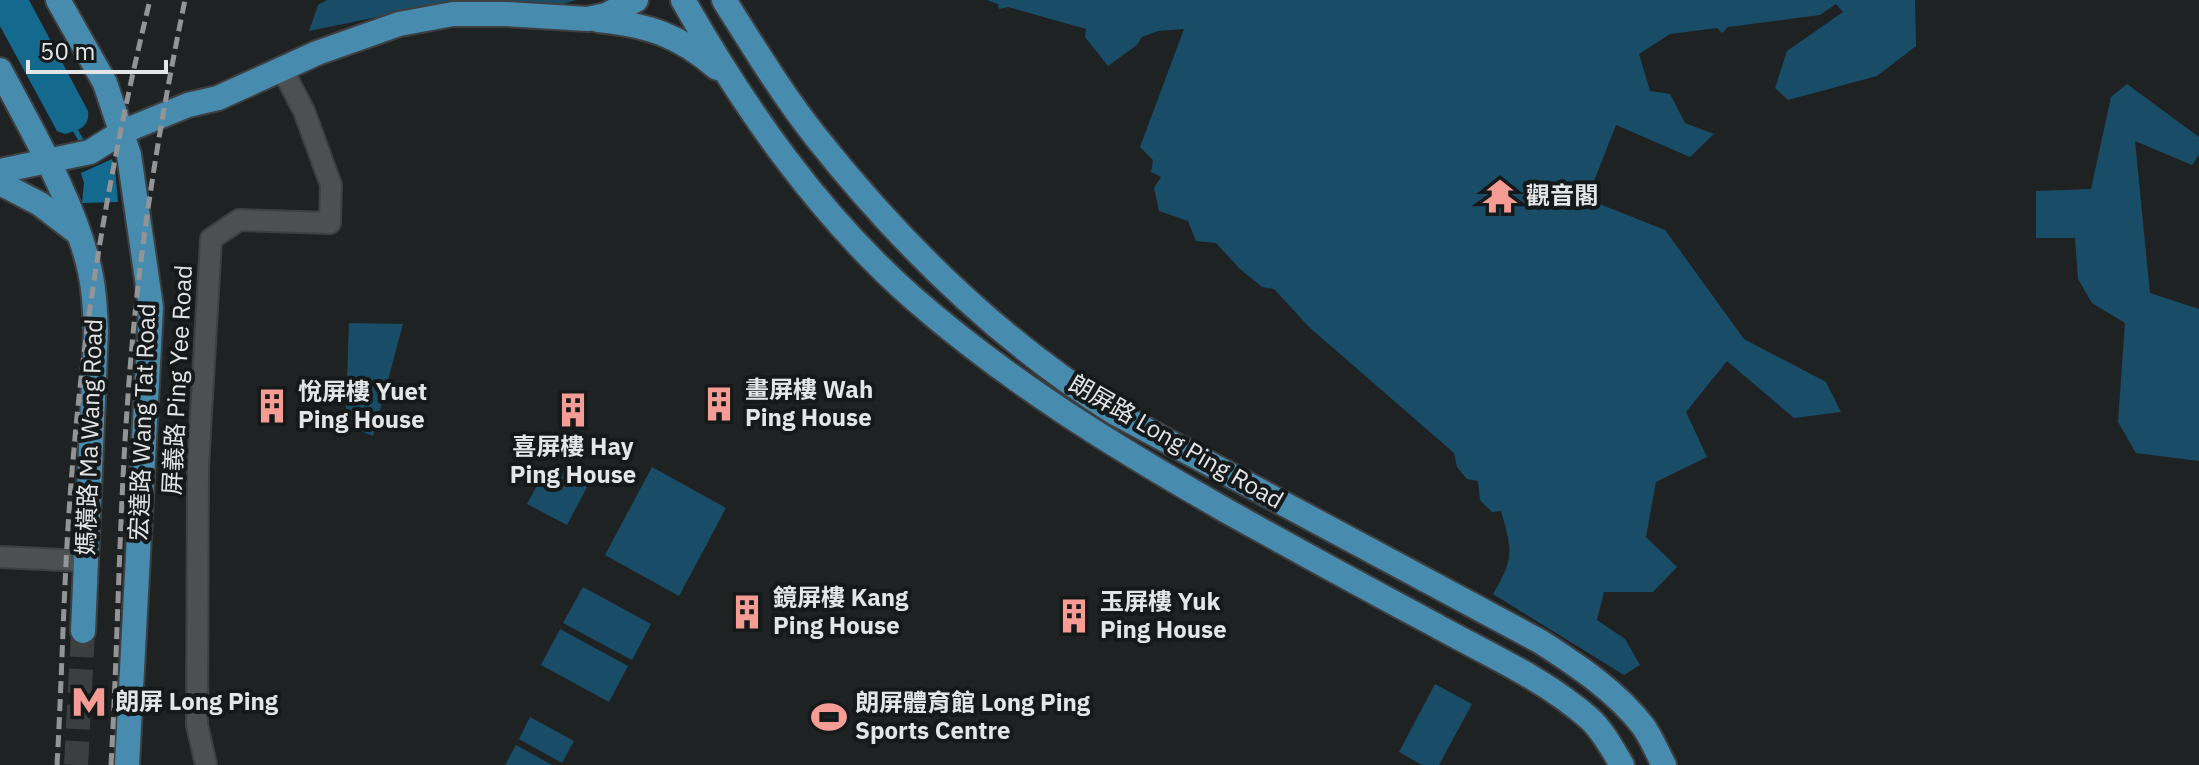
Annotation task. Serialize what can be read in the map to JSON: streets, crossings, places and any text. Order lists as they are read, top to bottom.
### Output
{
  "streets": {
    "main road": ["宏達路 Wang Tat Road", "媽橫路 Ma Wang Road", "朗屏路 Long Ping Road"],
    "street": ["屏義路 Ping Yee Road"]
  },
  "places": {
    "temple": ["觀音閣"],
    "building": [
      "畫屏樓 Wah Ping House",
      "悅屏樓 Yuet Ping House",
      "喜屏樓 Hay Ping House",
      "鏡屏樓 Kang Ping House",
      "玉屏樓 Yuk Ping House"
    ],
    "metro station": ["朗屏 Long Ping"],
    "sports": ["朗屏體育館 Long Ping Sports Centre"]
  },
  "scale_bar": "50 m"
}
